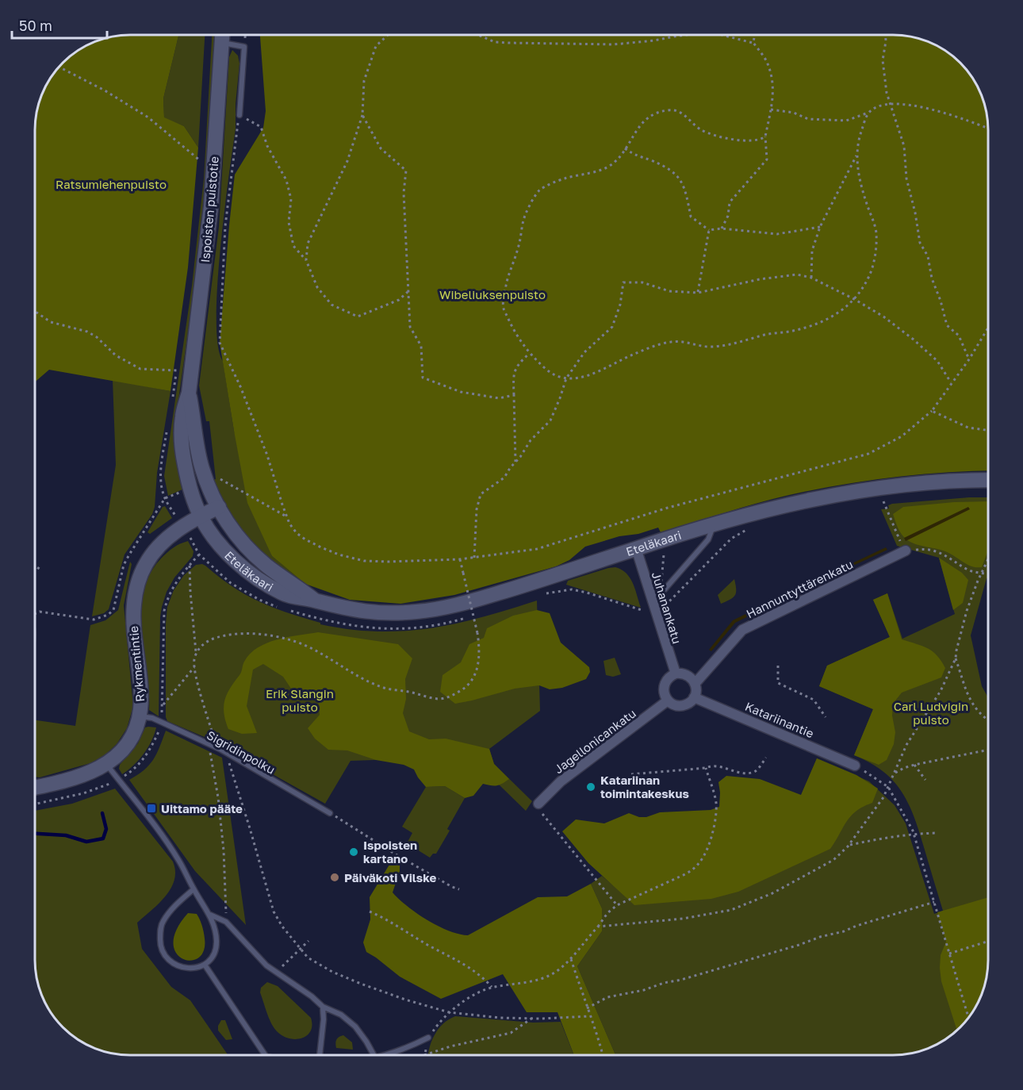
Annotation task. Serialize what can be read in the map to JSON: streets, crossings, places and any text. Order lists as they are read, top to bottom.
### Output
{
  "streets": {
    "main road": ["Ispoisten puistotie", "Eteläkaari", "Rykmentintie"],
    "street": [
      "Hannuntyttärenkatu",
      "Juhanankatu",
      "Katariinantie",
      "Jagellonicankatu"
    ],
    "lane": ["Sigridinpolku"]
  },
  "crossings": [
    ["Ispoisten puistotie", "Eteläkaari"],
    ["Ispoisten puistotie", "Rykmentintie"],
    ["Eteläkaari", "Juhanankatu"],
    ["Eteläkaari", "Rykmentintie"],
    ["Hannuntyttärenkatu", "Juhanankatu"],
    ["Hannuntyttärenkatu", "Katariinantie"],
    ["Hannuntyttärenkatu", "Jagellonicankatu"],
    ["Juhanankatu", "Katariinantie"],
    ["Juhanankatu", "Jagellonicankatu"],
    ["Rykmentintie", "Sigridinpolku"],
    ["Katariinantie", "Jagellonicankatu"]
  ],
  "parks": [
    "Ratsumiehenpuisto",
    "Wibeliuksenpuisto",
    "Erik Slangin puisto",
    "Carl Ludvigin puisto"
  ],
  "places": {
    "other": ["Katariinan toimintakeskus", "Ispoisten kartano", "Päiväkoti Vilske"],
    "transit": ["Uittamo pääte"]
  },
  "scale_bar": "50 m"
}
